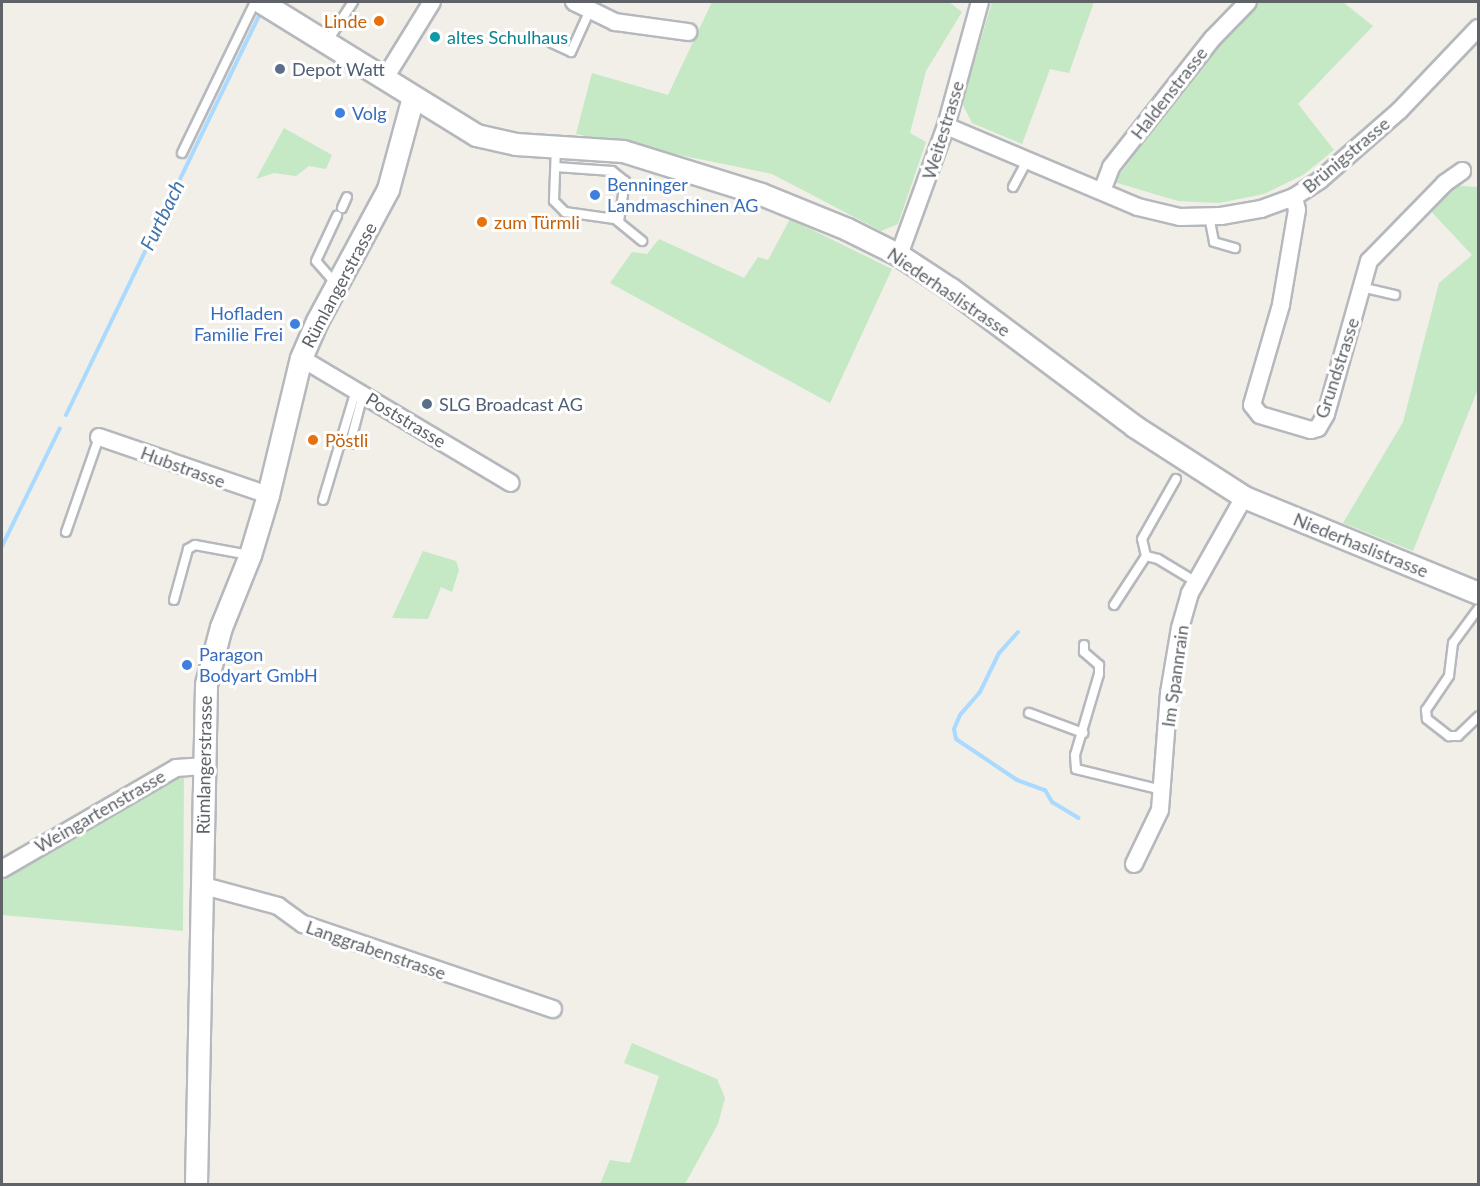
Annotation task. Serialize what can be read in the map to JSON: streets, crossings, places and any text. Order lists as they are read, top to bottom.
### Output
{
  "streets": {
    "street": [
      "Haldenstrasse",
      "Weitestrasse",
      "Brünigstrasse",
      "Rümlangerstrasse",
      "Niederhaslistrasse",
      "Grundstrasse",
      "Poststrasse",
      "Hubstrasse",
      "Im Spannrain",
      "Weingartenstrasse",
      "Langgrabenstrasse"
    ]
  },
  "crossings": [
    ["Haldenstrasse", "Brünigstrasse"],
    ["Weitestrasse", "Brünigstrasse"],
    ["Weitestrasse", "Niederhaslistrasse"],
    ["Brünigstrasse", "Grundstrasse"],
    ["Rümlangerstrasse", "Niederhaslistrasse"],
    ["Rümlangerstrasse", "Poststrasse"],
    ["Rümlangerstrasse", "Hubstrasse"],
    ["Rümlangerstrasse", "Weingartenstrasse"],
    ["Rümlangerstrasse", "Langgrabenstrasse"],
    ["Niederhaslistrasse", "Im Spannrain"]
  ],
  "water": ["Furtbach"],
  "places": [
    "Linde",
    "altes Schulhaus",
    "Depot Watt",
    "Volg",
    "Benninger Landmaschinen AG",
    "zum Türmli",
    "Hofladen Familie Frei",
    "SLG Broadcast AG",
    "Pöstli",
    "Paragon Bodyart GmbH"
  ]
}
